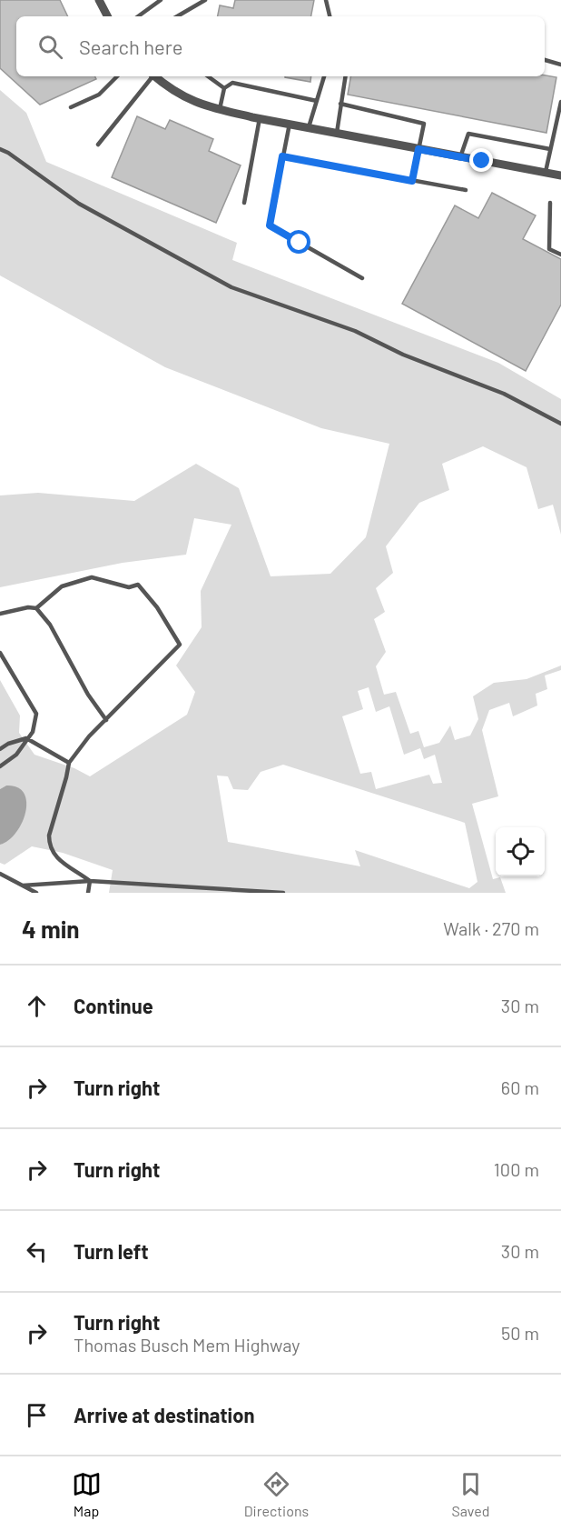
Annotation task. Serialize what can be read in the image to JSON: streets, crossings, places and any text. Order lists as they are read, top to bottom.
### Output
{
  "page": {
    "search": "Search here",
    "heading": ["4 min", "Walk · 270 m"],
    "list": [
      ["Continue", "30 m"],
      ["Turn right", "60 m"],
      ["Turn right", "100 m"],
      ["Turn left", "30 m"],
      ["Turn right", "Thomas Busch Mem Highway", "50 m"],
      "Arrive at destination"
    ],
    "nav": ["Map", "Directions", "Saved"]
  }
}
